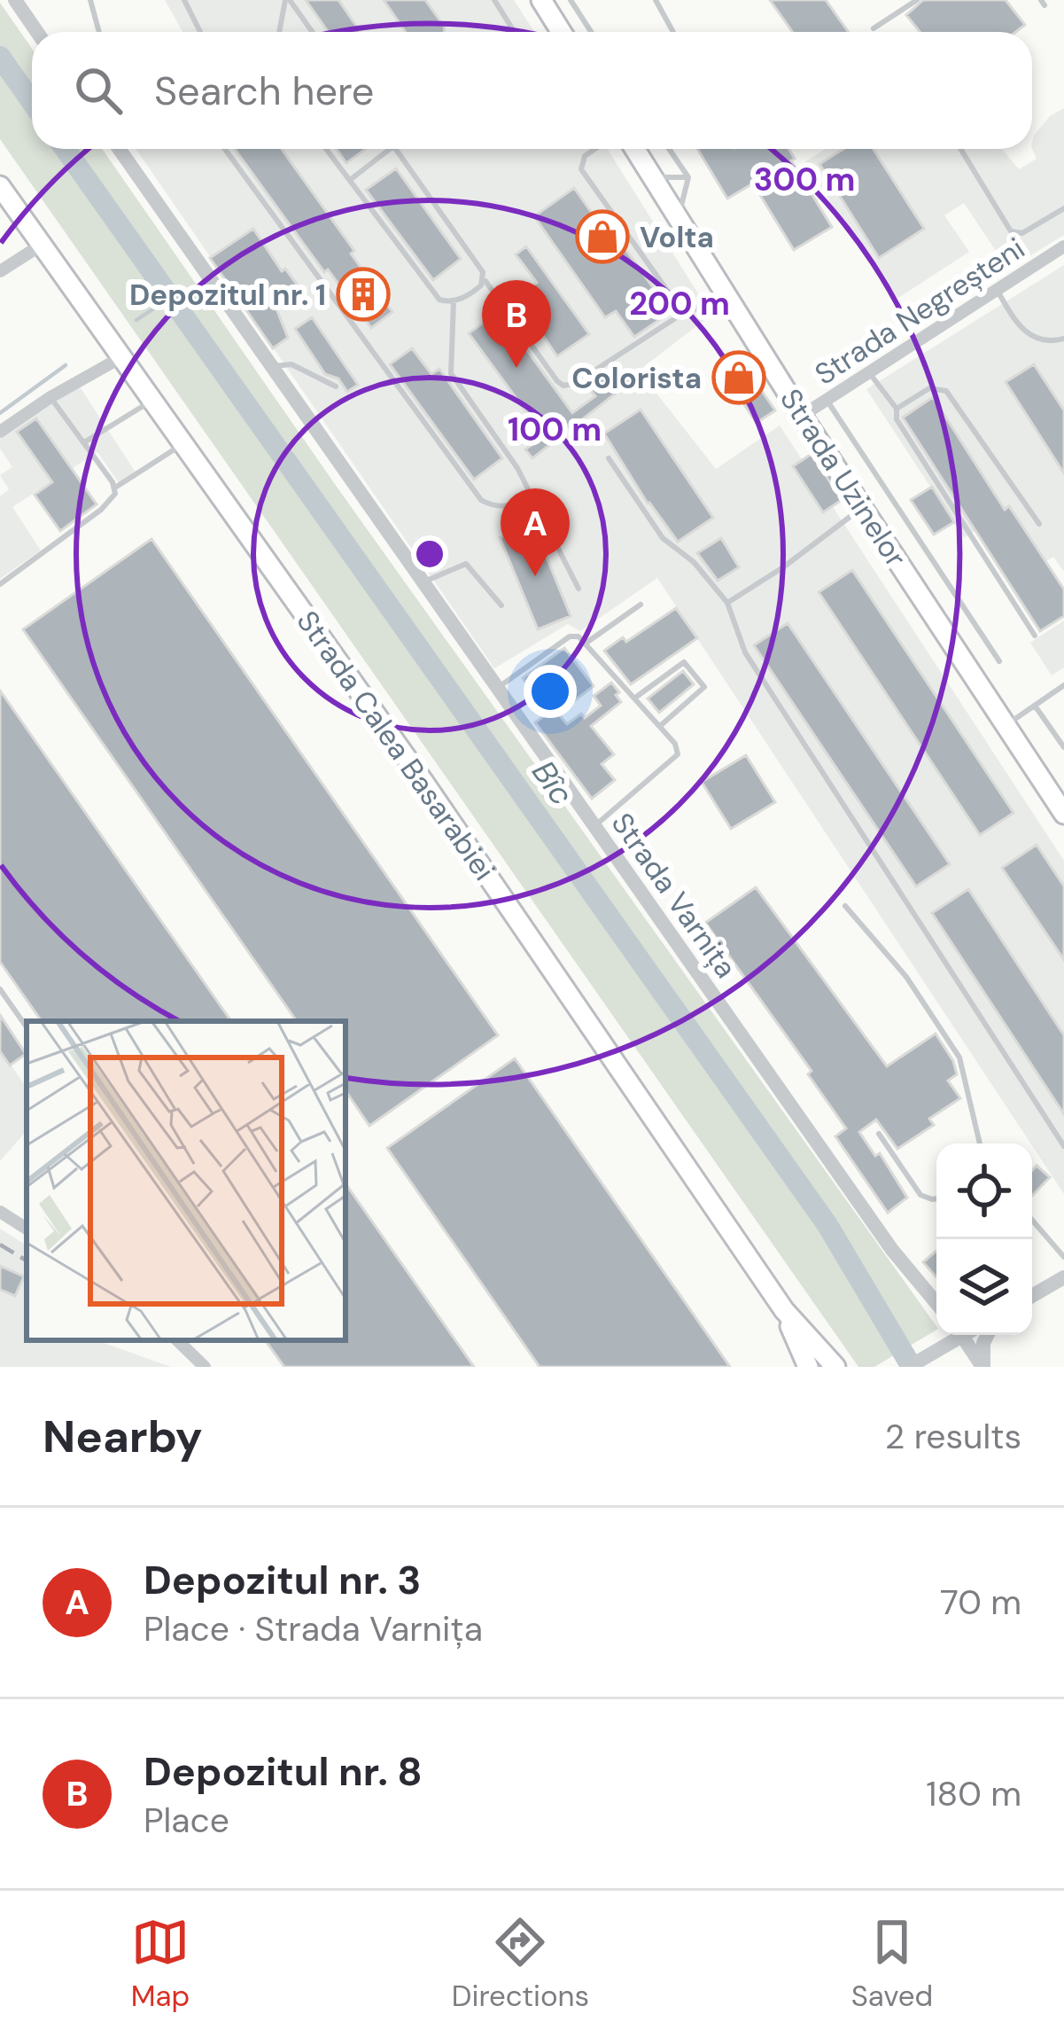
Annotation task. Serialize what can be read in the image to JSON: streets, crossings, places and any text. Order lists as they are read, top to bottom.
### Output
{
  "streets": {
    "main road": ["Strada Uzinelor", "Strada Calea Basarabiei"],
    "street": ["Strada Negreșteni", "Strada Varnița"]
  },
  "crossings": [
    ["Strada Negreșteni", "Strada Uzinelor"]
  ],
  "water": ["Bîc"],
  "places": {
    "shop": ["Volta", "Colorista"],
    "building": ["Depozitul nr. 1"]
  },
  "page": {
    "search": "Search here",
    "pins": ["B", "A"],
    "heading": ["Nearby", "2 results"],
    "list": [
      {
        "mark": "A",
        "name": "Depozitul nr. 3",
        "note": "Place · Strada Varnița",
        "value": "70 m"
      },
      {
        "mark": "B",
        "name": "Depozitul nr. 8",
        "note": "Place",
        "value": "180 m"
      }
    ],
    "nav": ["Map", "Directions", "Saved"]
  },
  "rings": ["300 m", "200 m", "100 m"]
}
